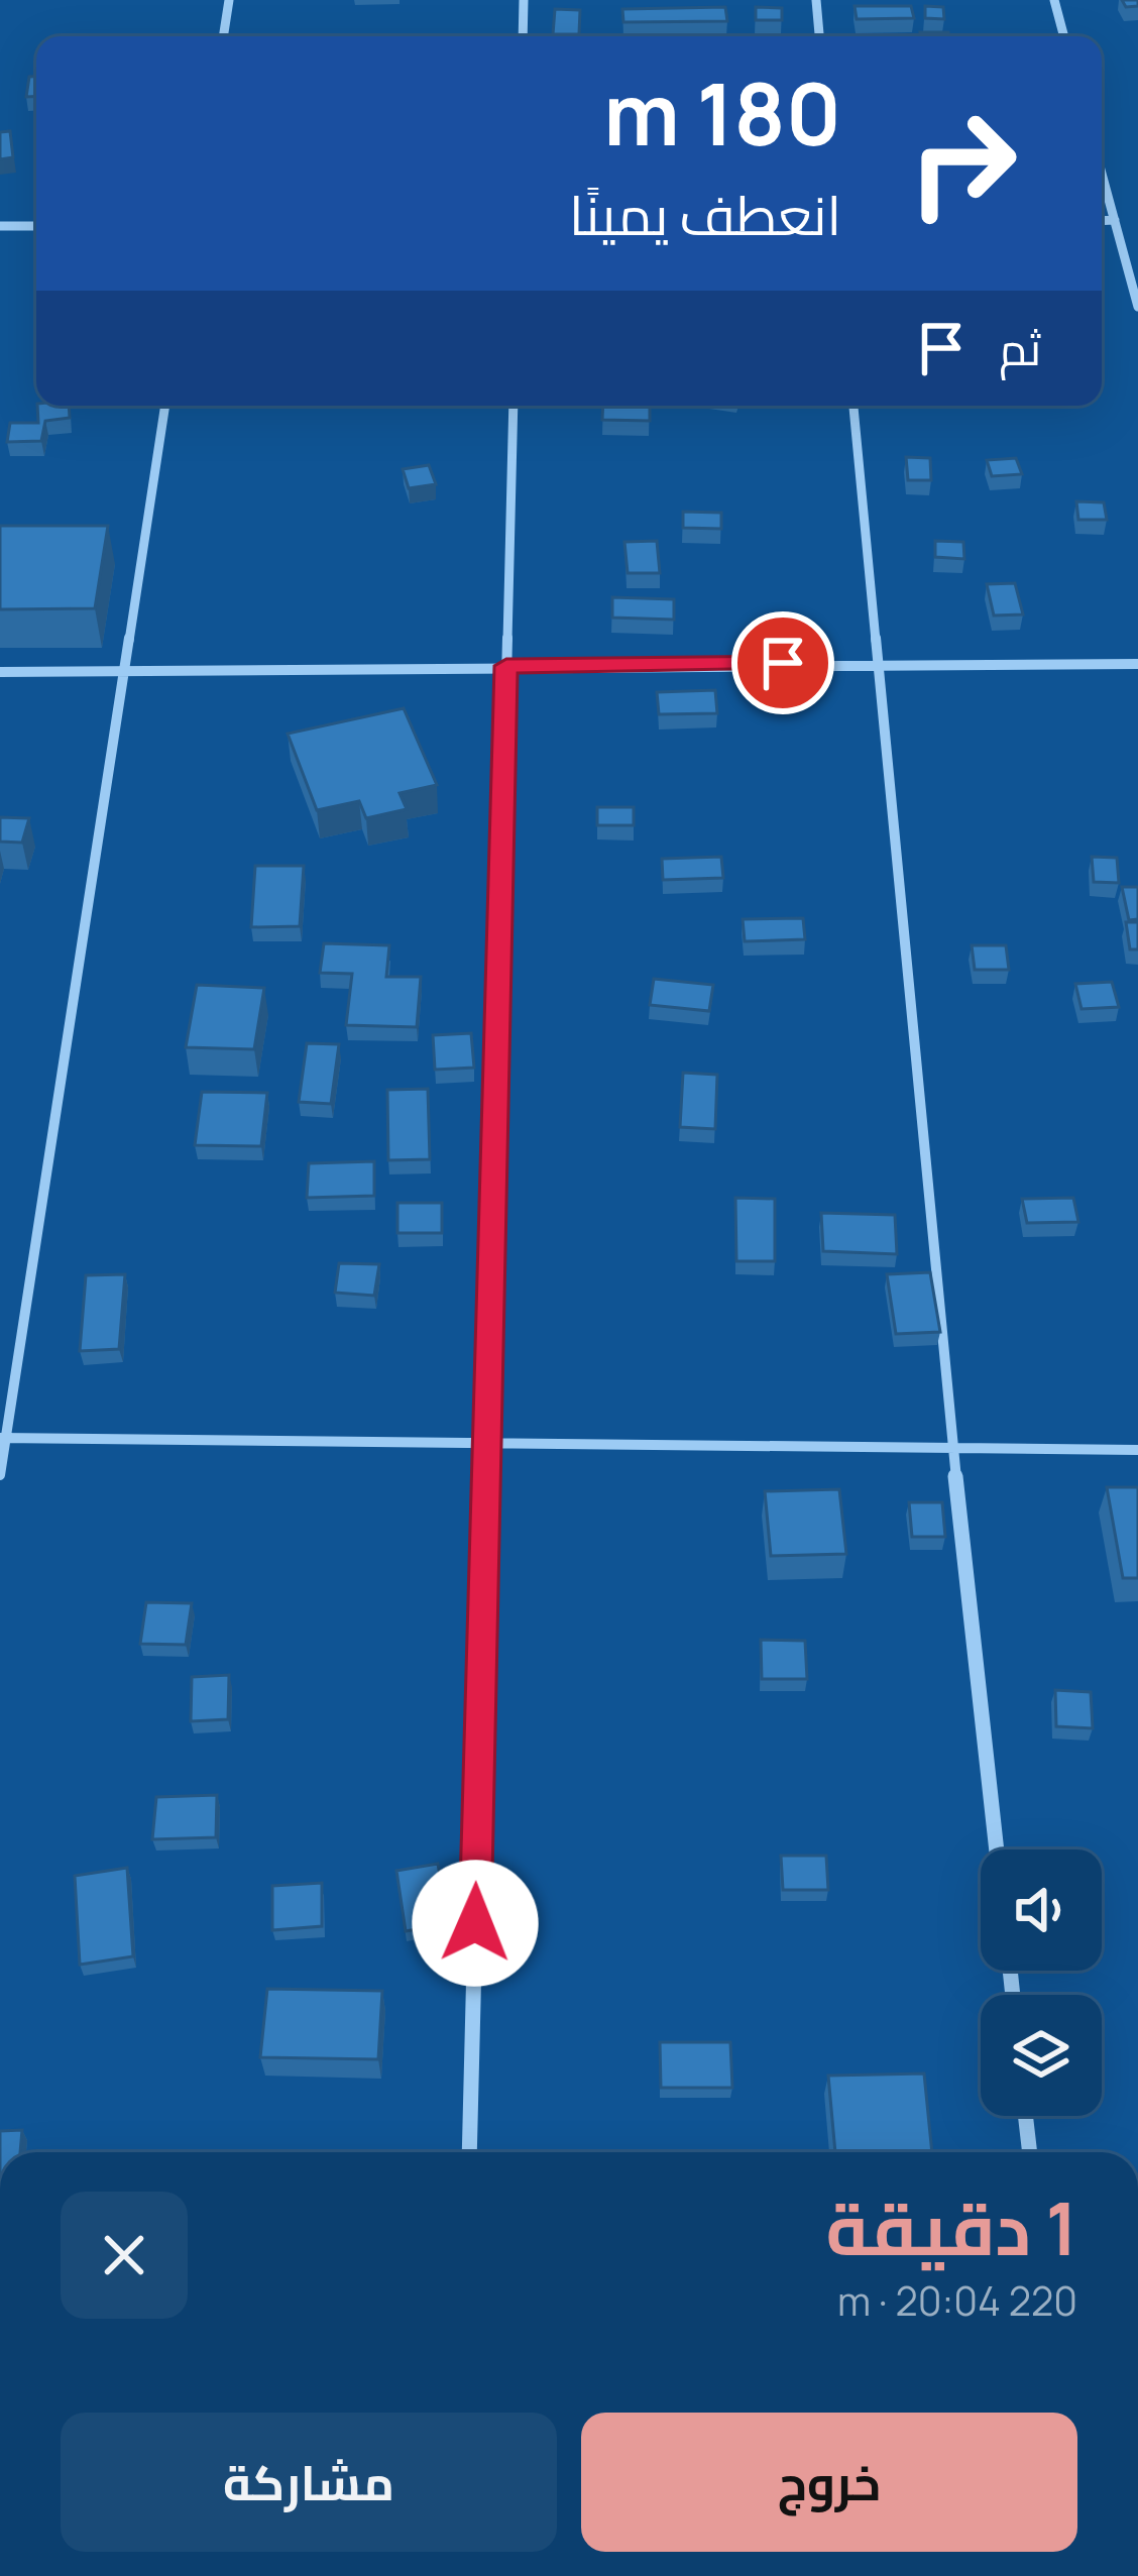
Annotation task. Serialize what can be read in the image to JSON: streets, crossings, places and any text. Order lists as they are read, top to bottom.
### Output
{
  "page": {
    "turn": ["180 m", "انعطف يمينًا"],
    "then": "ثم",
    "heading": ["1 دقيقة", "220 m · 20:04"],
    "buttons": ["خروج", "مشاركة"]
  }
}
